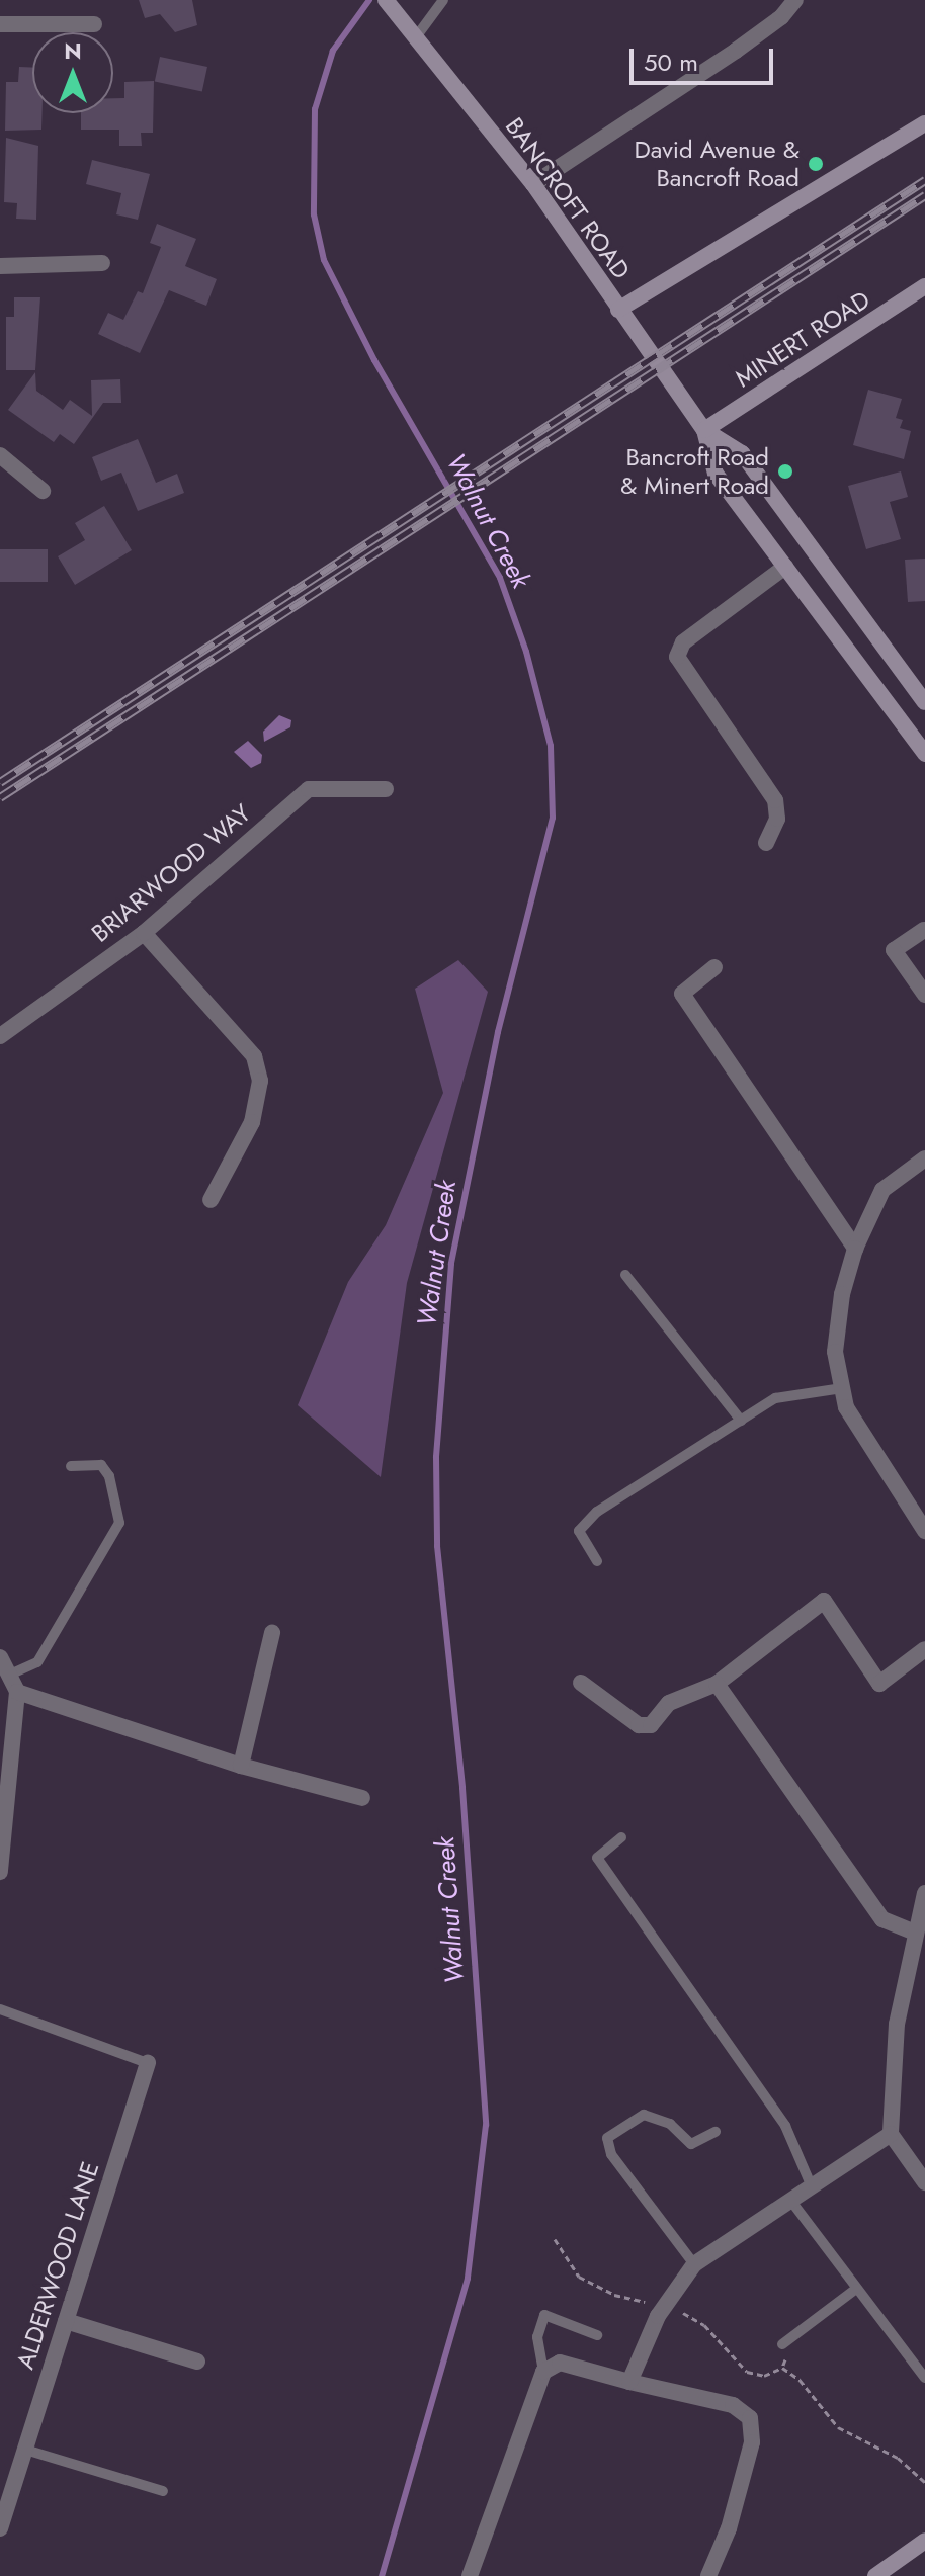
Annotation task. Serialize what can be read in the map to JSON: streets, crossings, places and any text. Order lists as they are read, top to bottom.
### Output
{
  "streets": {
    "street": [
      "BANCROFT ROAD",
      "MINERT ROAD",
      "BRIARWOOD WAY",
      "ALDERWOOD LANE"
    ]
  },
  "crossings": [
    ["BANCROFT ROAD", "MINERT ROAD"]
  ],
  "water": ["Walnut Creek"],
  "places": ["David Avenue & Bancroft Road", "Bancroft Road & Minert Road"],
  "scale_bar": "50 m",
  "north": "top"
}
